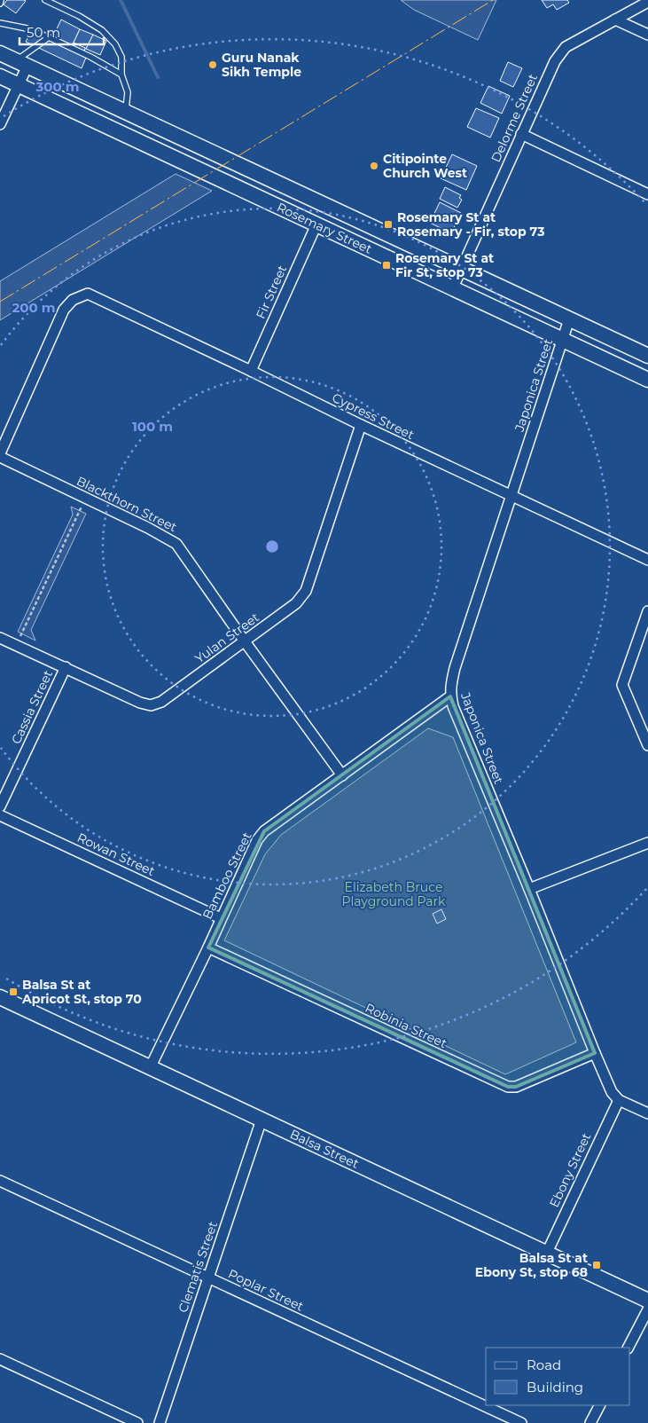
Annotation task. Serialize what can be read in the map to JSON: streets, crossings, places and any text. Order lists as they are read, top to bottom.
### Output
{
  "streets": {
    "main road": ["Rosemary Street", "Balsa Street"],
    "street": [
      "Delorme Street",
      "Fir Street",
      "Japonica Street",
      "Cypress Street",
      "Blackthorn Street",
      "Yulan Street",
      "Cassia Street",
      "Rowan Street",
      "Bamboo Street",
      "Robinia Street",
      "Ebony Street",
      "Clematis Street",
      "Poplar Street"
    ]
  },
  "crossings": [
    ["Delorme Street", "Rosemary Street"],
    ["Rosemary Street", "Fir Street"],
    ["Rosemary Street", "Japonica Street"],
    ["Fir Street", "Cypress Street"],
    ["Japonica Street", "Cypress Street"],
    ["Japonica Street", "Bamboo Street"],
    ["Japonica Street", "Robinia Street"],
    ["Japonica Street", "Ebony Street"],
    ["Cypress Street", "Yulan Street"],
    ["Blackthorn Street", "Yulan Street"],
    ["Blackthorn Street", "Bamboo Street"],
    ["Yulan Street", "Cassia Street"],
    ["Rowan Street", "Bamboo Street"],
    ["Bamboo Street", "Robinia Street"],
    ["Bamboo Street", "Balsa Street"],
    ["Balsa Street", "Ebony Street"],
    ["Balsa Street", "Clematis Street"],
    ["Clematis Street", "Poplar Street"]
  ],
  "parks": ["Elizabeth Bruce Playground Park"],
  "places": {
    "other": ["Guru Nanak Sikh Temple", "Citipointe Church West"],
    "transit": [
      "Rosemary St at Rosemary - Fir, stop 73",
      "Rosemary St at Fir St, stop 73",
      "Balsa St at Apricot St, stop 70",
      "Balsa St at Ebony St, stop 68"
    ]
  },
  "legend": ["Road", "Building"],
  "scale_bar": "50 m",
  "rings": ["300 m", "200 m", "100 m"]
}
